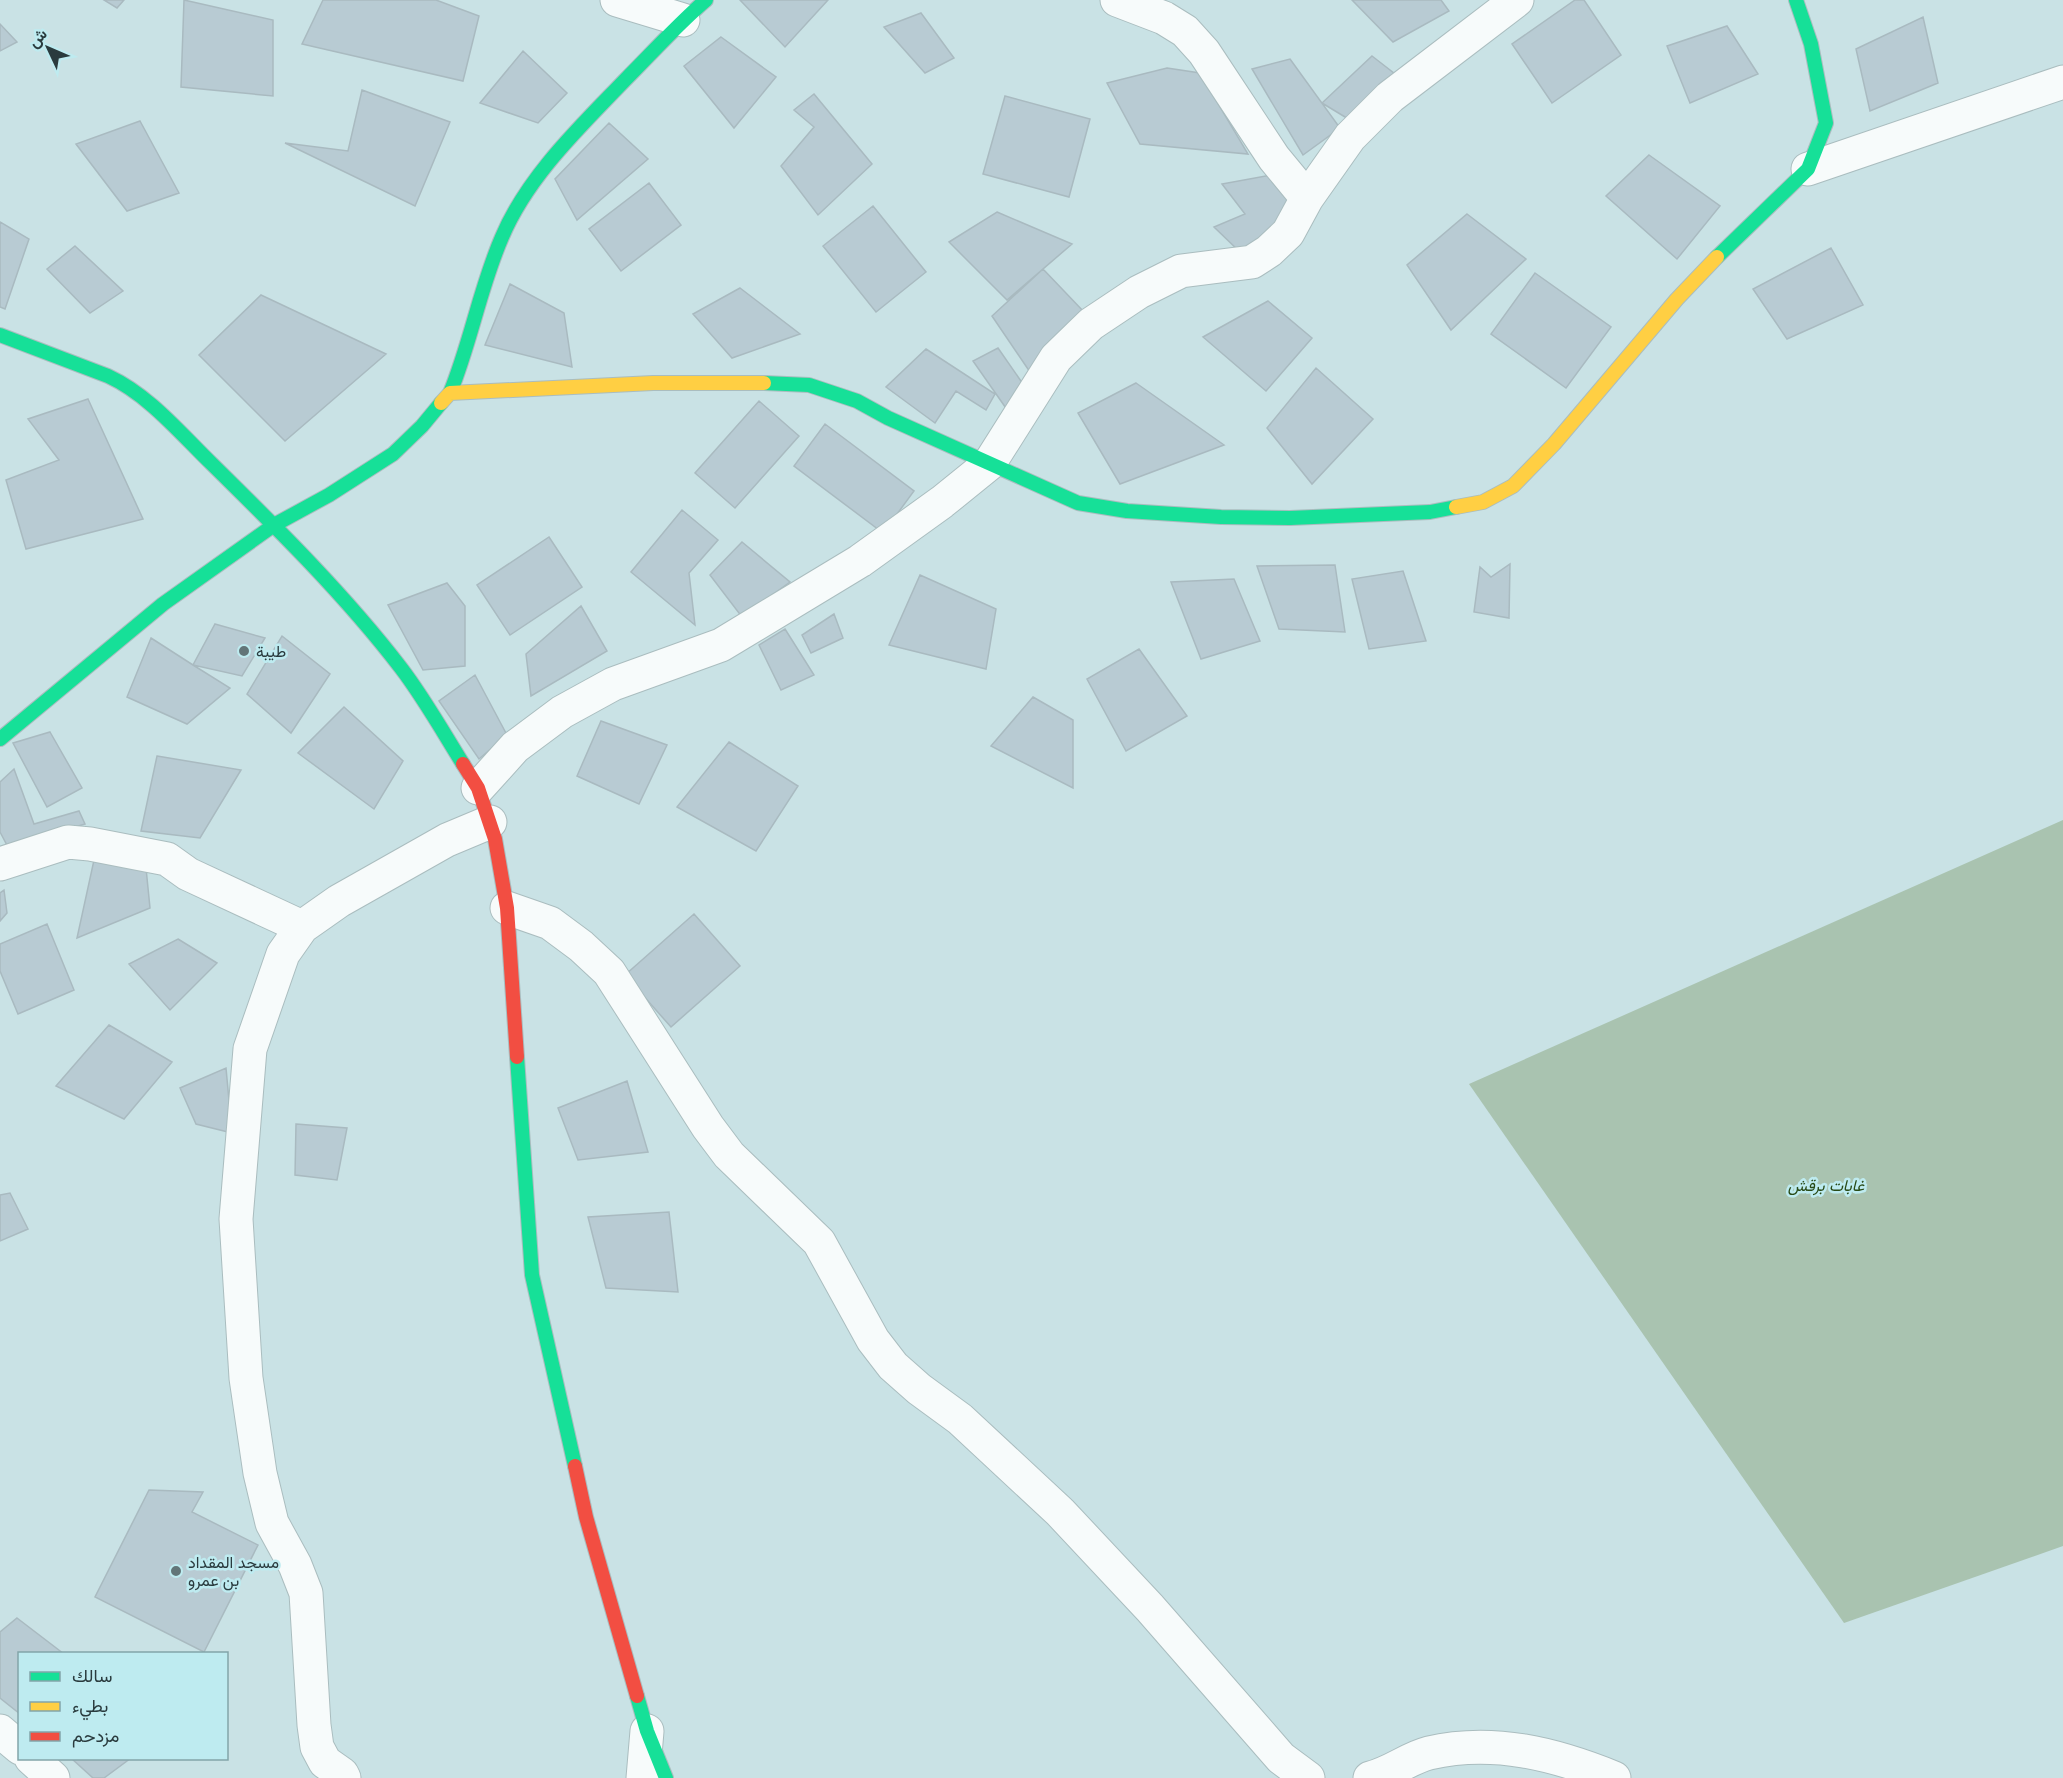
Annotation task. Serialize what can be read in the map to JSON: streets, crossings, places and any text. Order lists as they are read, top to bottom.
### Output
{
  "parks": ["غابات برقش"],
  "places": ["طيبة", "مسجد المقداد بن عمرو"],
  "legend": ["سالك", "بطيء", "مزدحم"],
  "north": "top left"
}
